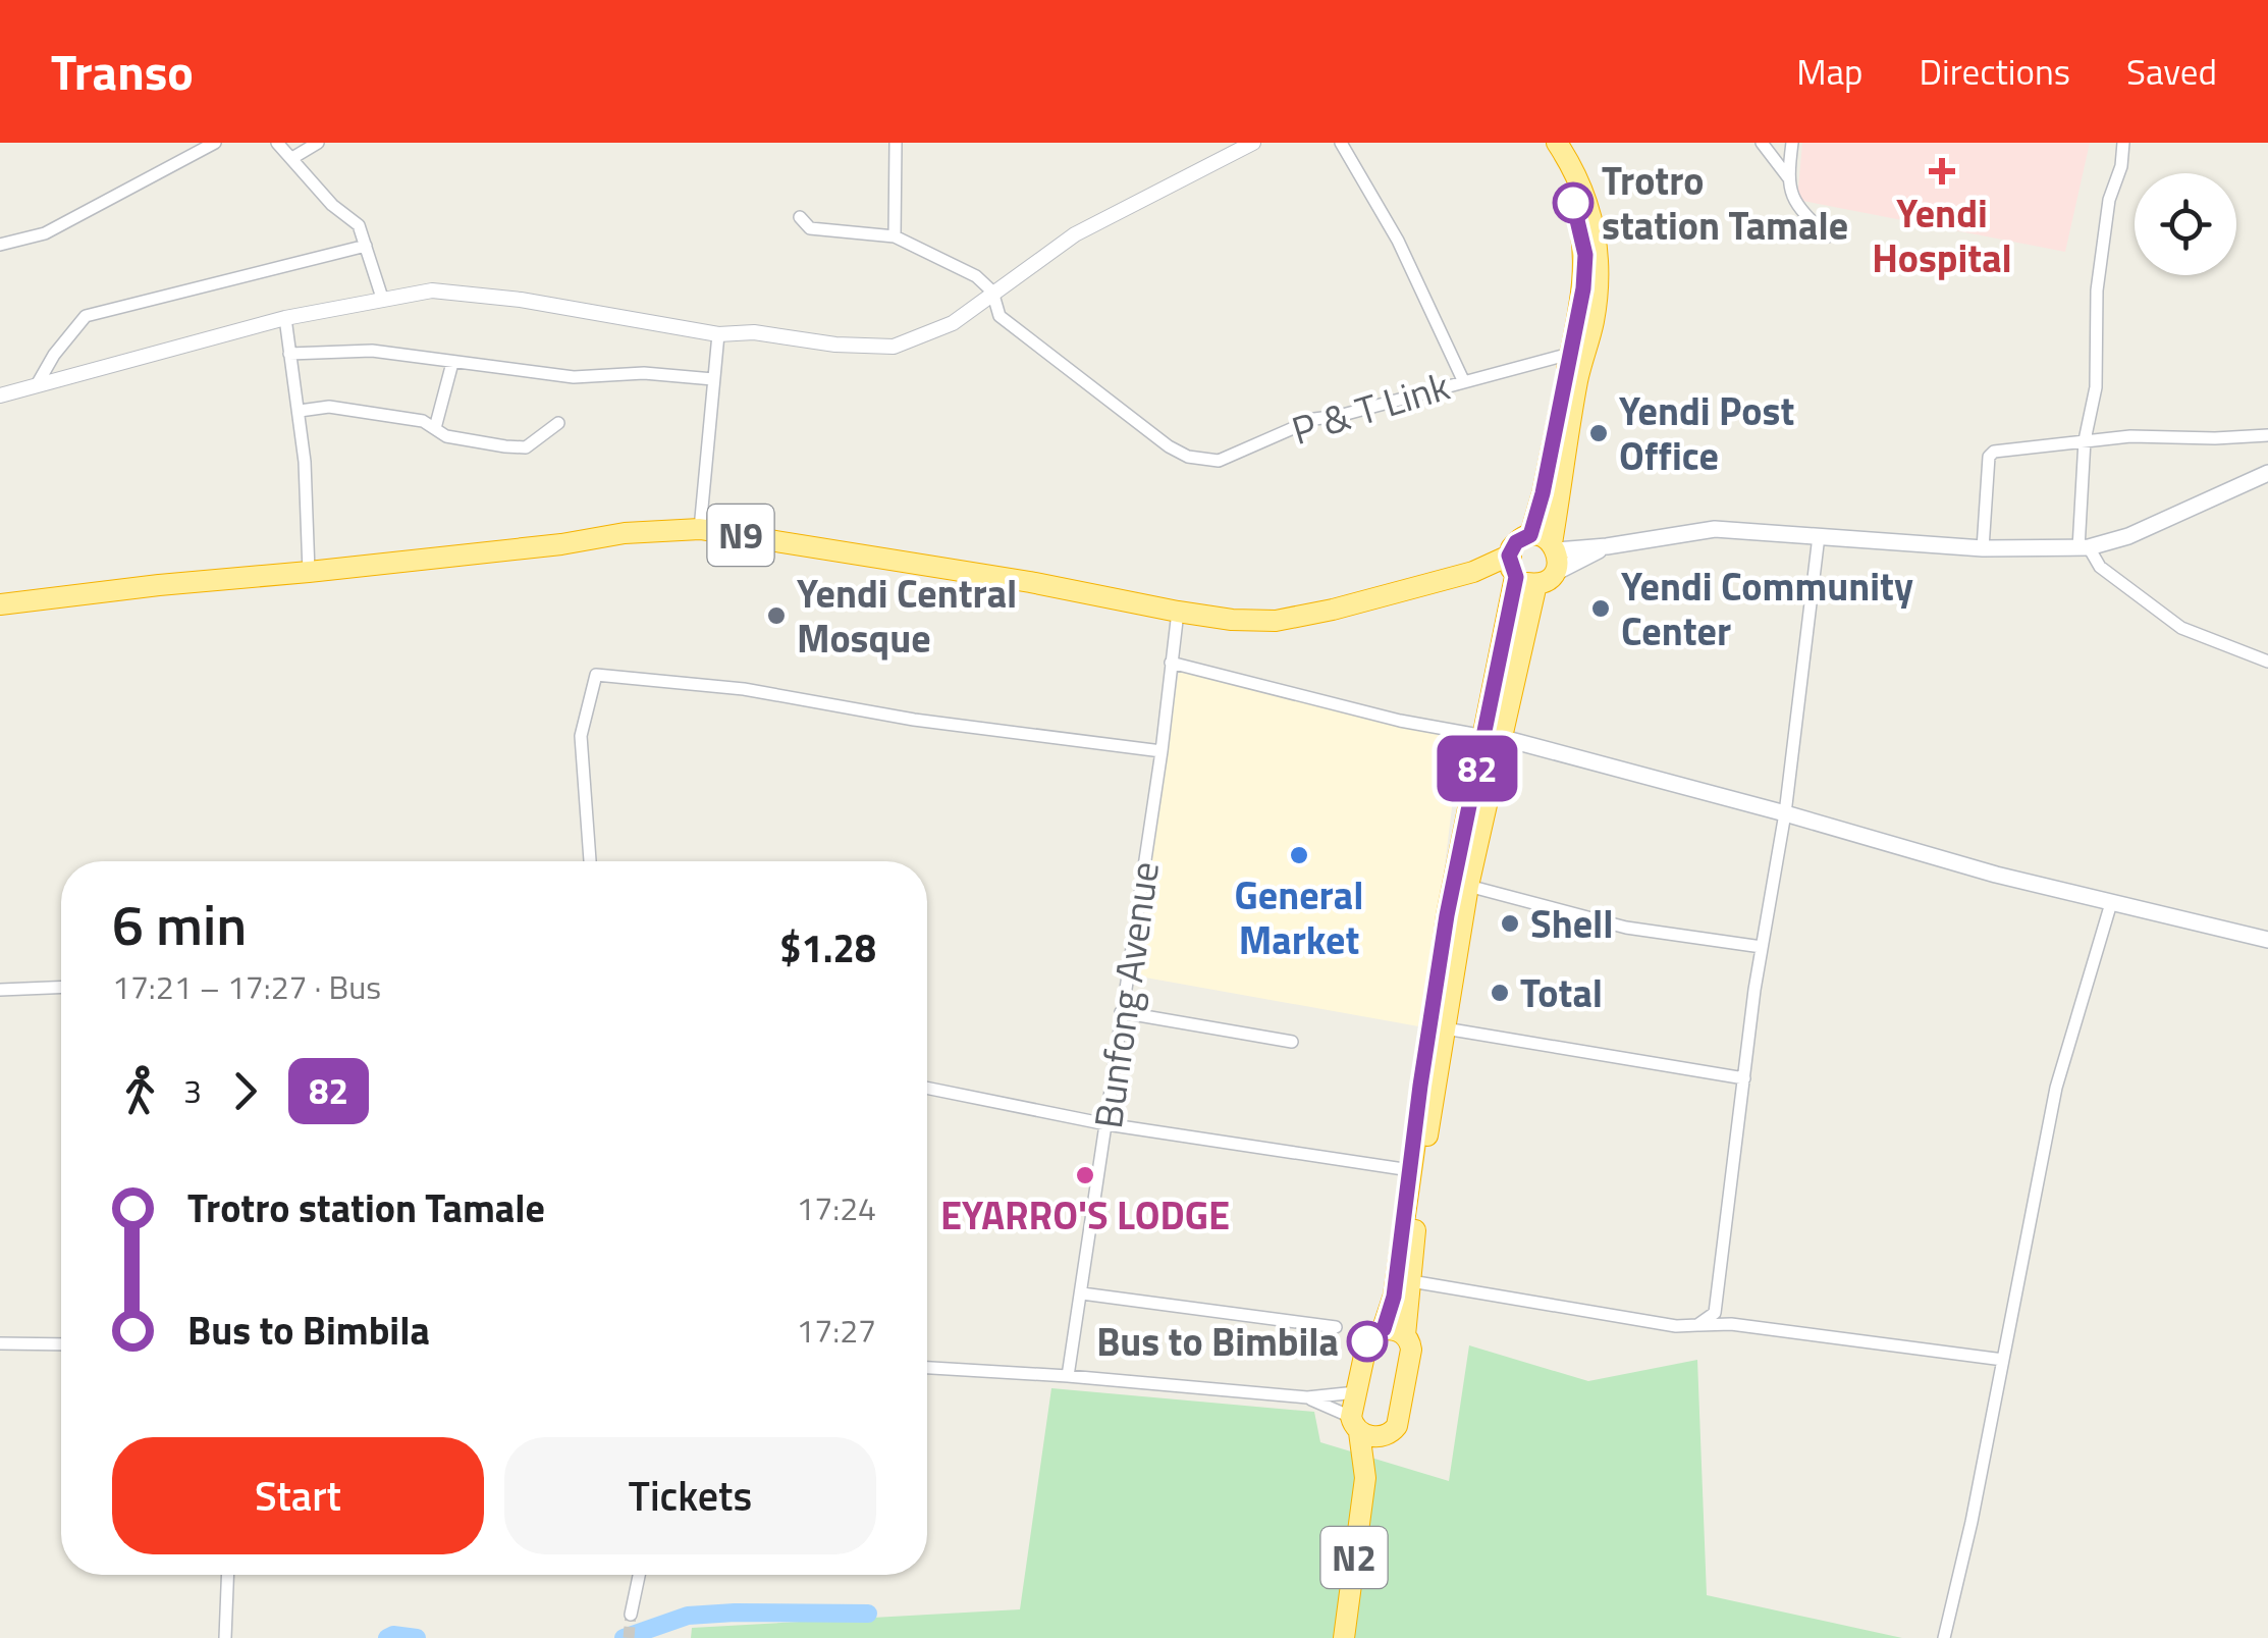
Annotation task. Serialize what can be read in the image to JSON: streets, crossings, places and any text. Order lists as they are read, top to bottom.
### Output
{
  "streets": {
    "highway": ["N9", "N2"],
    "street": ["P & T Link", "Bunfong Avenue"]
  },
  "crossings": [
    ["N9", "Bunfong Avenue"]
  ],
  "places": {
    "health": ["Yendi Hospital"],
    "other": [
      "Trotro station Tamale",
      "Yendi Post Office",
      "Yendi Community Center",
      "Yendi Central Mosque",
      "General Market",
      "Shell",
      "Total",
      "EYARRO'S LODGE",
      "Bus to Bimbila"
    ]
  },
  "lines": ["bus line 82"],
  "page": {
    "header": "Transo",
    "nav": ["Map", "Directions", "Saved"],
    "on_map": "82",
    "heading": ["6 min", "17:21 – 17:27 · Bus", "$1.28"],
    "legs": ["3", "82"],
    "list": [
      {
        "name": "Trotro station Tamale",
        "value": "17:24"
      },
      {
        "name": "Bus to Bimbila",
        "value": "17:27"
      }
    ],
    "buttons": ["Start", "Tickets"]
  }
}
